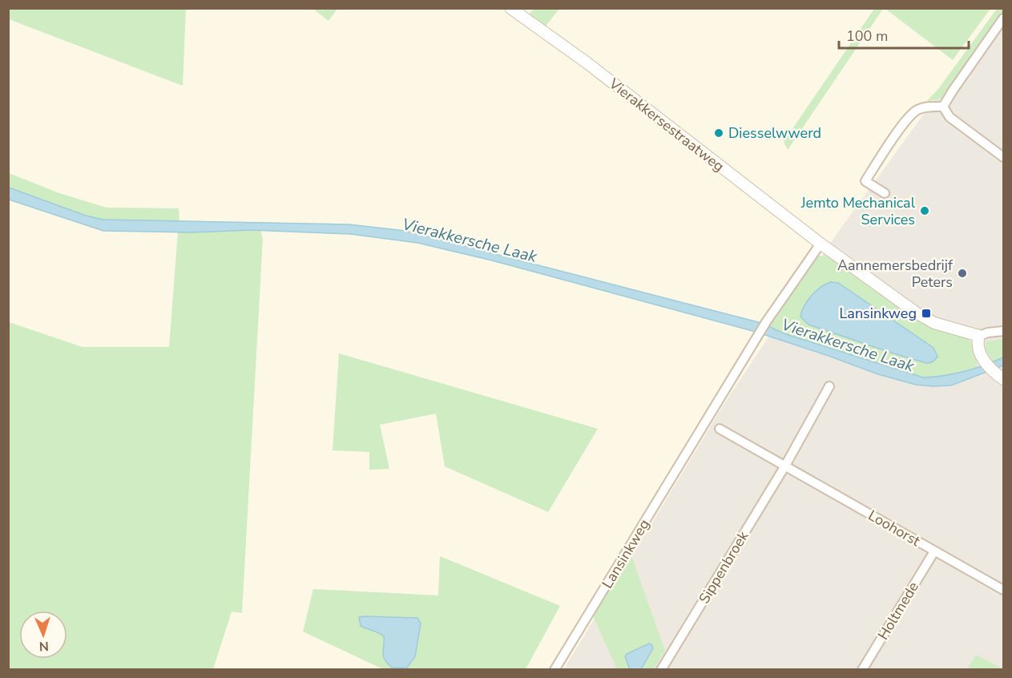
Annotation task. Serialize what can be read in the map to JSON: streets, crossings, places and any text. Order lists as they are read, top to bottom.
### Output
{
  "streets": {
    "street": [
      "Vierakkersestraatweg",
      "Loohorst",
      "Lansinkweg",
      "Sippenbroek",
      "Holtmede"
    ]
  },
  "crossings": [
    ["Vierakkersestraatweg", "Lansinkweg"],
    ["Loohorst", "Sippenbroek"],
    ["Loohorst", "Holtmede"]
  ],
  "water": ["Vierakkersche Laak"],
  "places": {
    "other": ["Diesselwwerd", "Jemto Mechanical Services", "Aannemersbedrijf Peters"],
    "transit": ["Lansinkweg"]
  },
  "scale_bar": "100 m",
  "north": "bottom"
}
